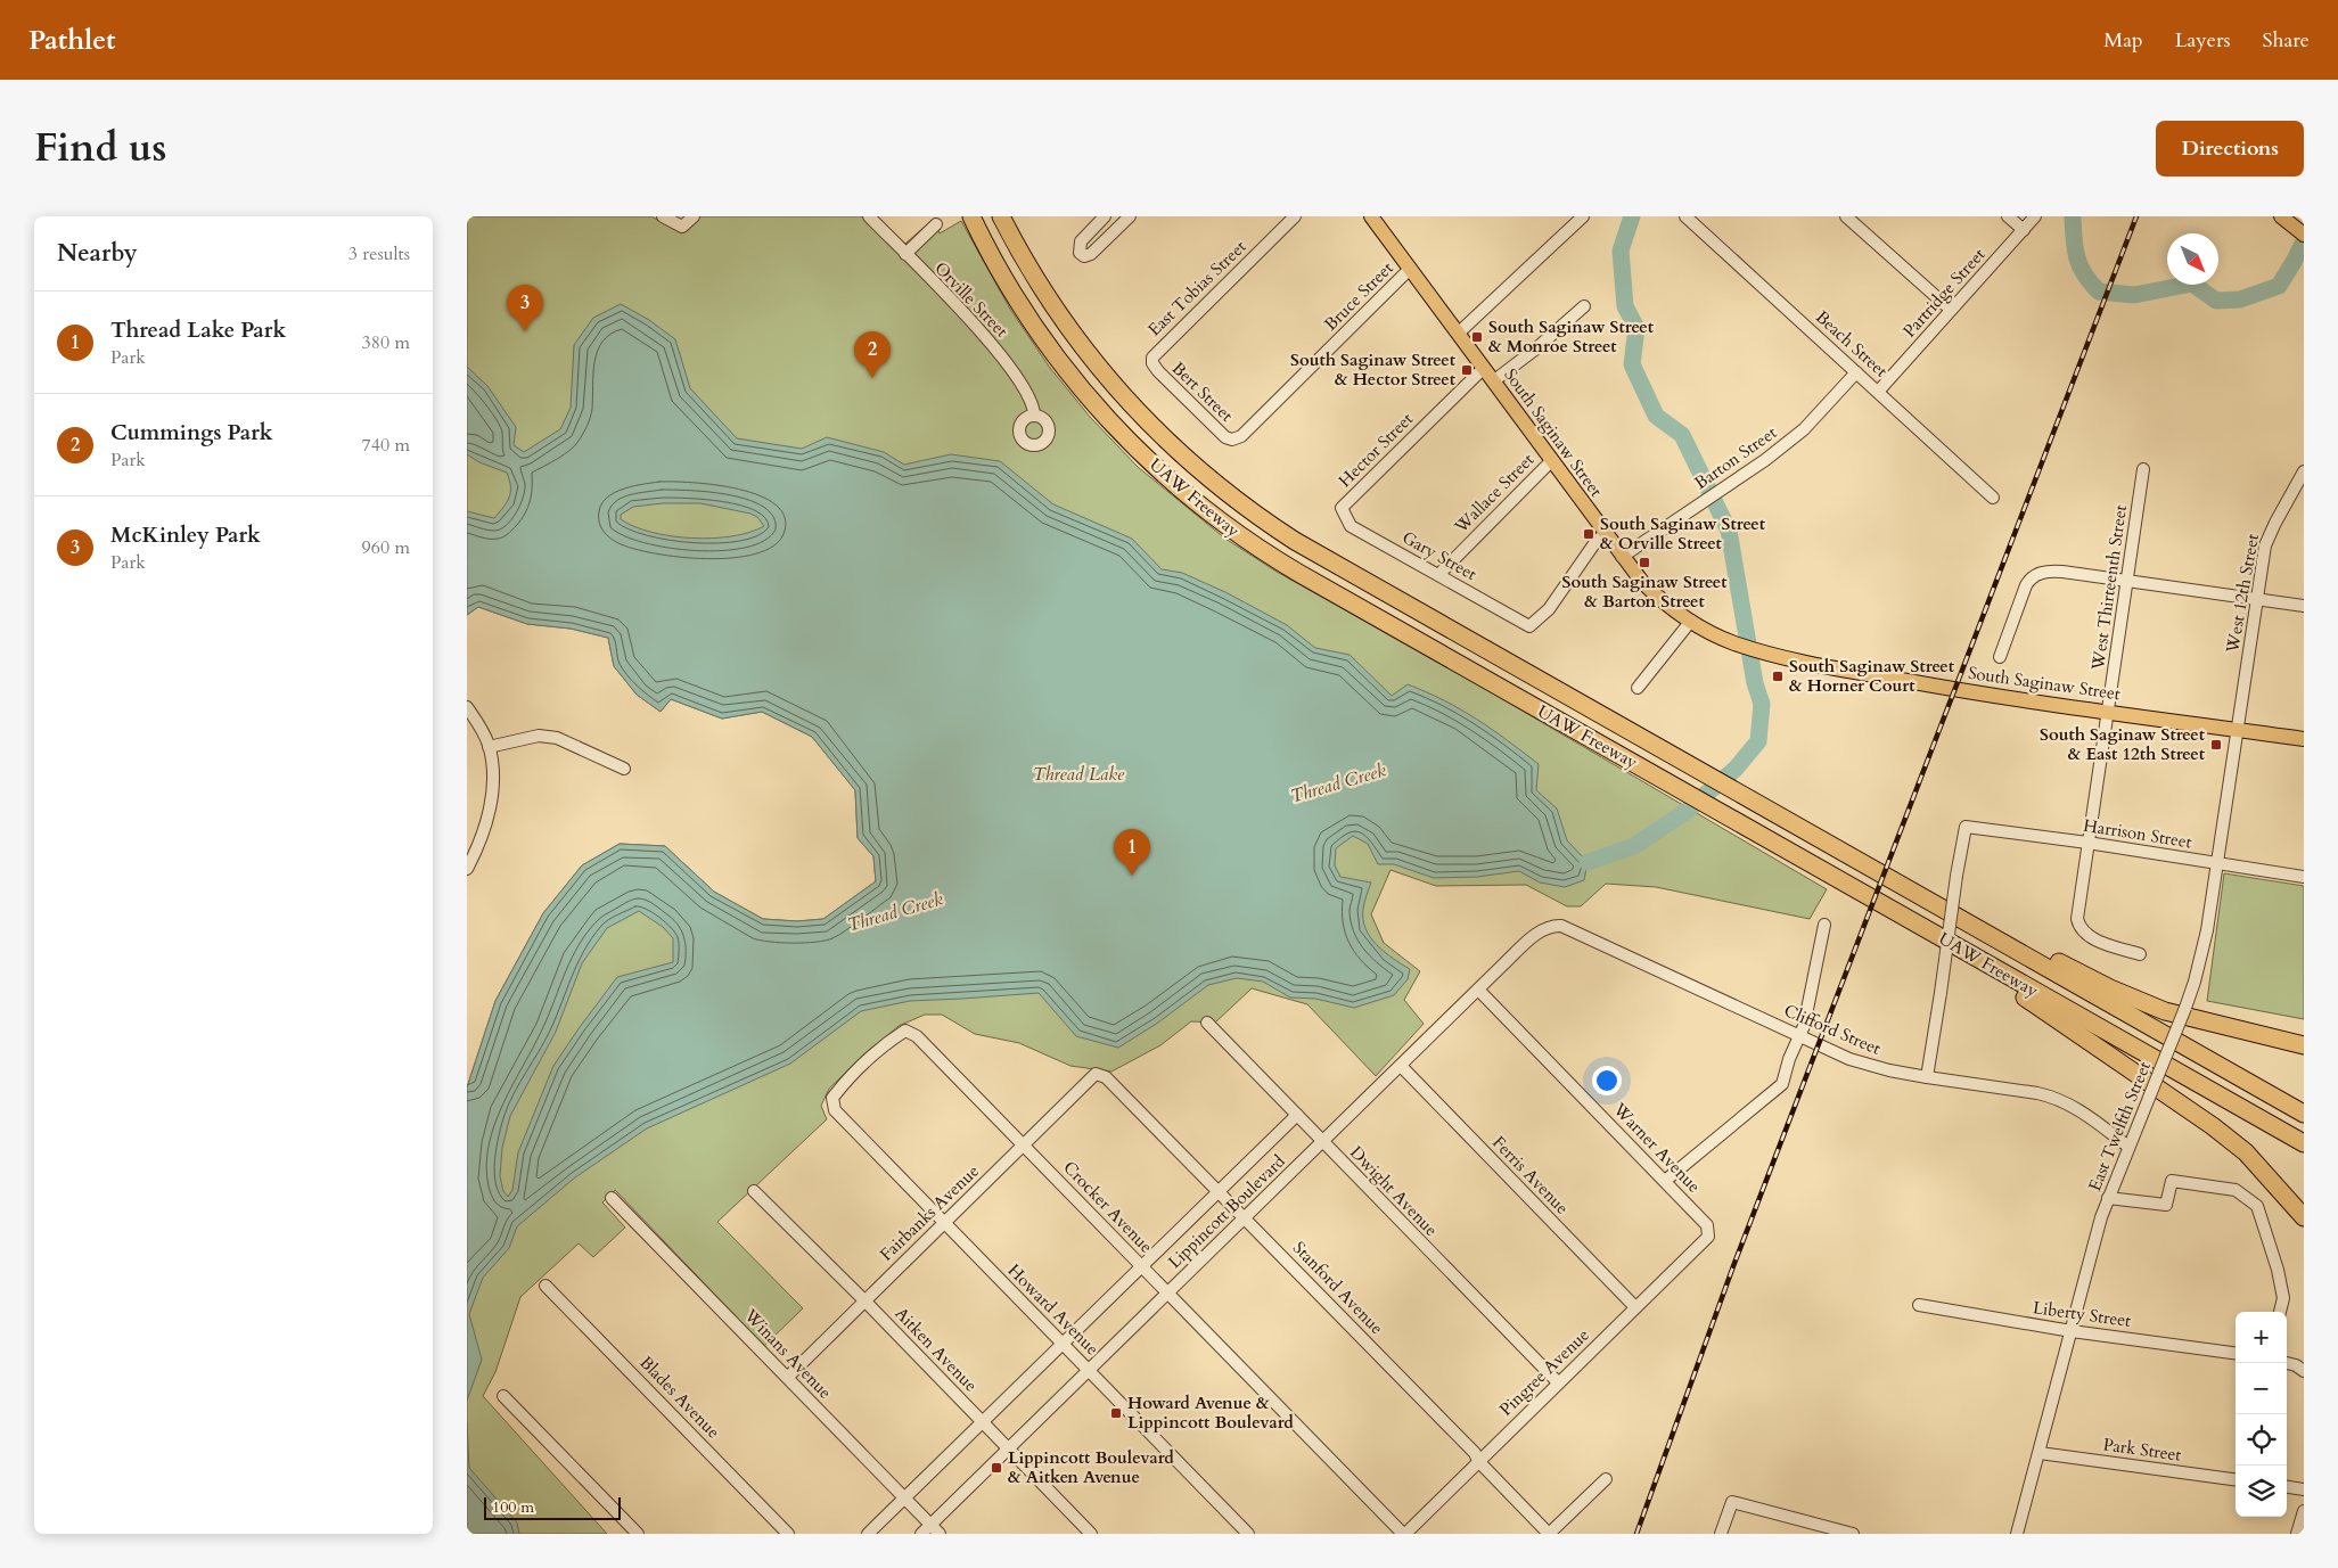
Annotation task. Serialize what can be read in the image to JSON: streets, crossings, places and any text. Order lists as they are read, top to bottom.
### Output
{
  "streets": {
    "highway": ["UAW Freeway"],
    "main road": ["South Saginaw Street"],
    "street": [
      "East Tobias Street",
      "Partridge Street",
      "Bruce Street",
      "Orville Street",
      "Beach Street",
      "Bert Street",
      "Hector Street",
      "Barton Street",
      "Wallace Street",
      "Gary Street",
      "West Thirteenth Street",
      "West 12th Street",
      "Harrison Street",
      "Clifford Street",
      "East Twelfth Street",
      "Warner Avenue",
      "Ferris Avenue",
      "Dwight Avenue",
      "Crocker Avenue",
      "Lippincott Boulevard",
      "Fairbanks Avenue",
      "Stanford Avenue",
      "Howard Avenue",
      "Liberty Street",
      "Aitken Avenue",
      "Winans Avenue",
      "Pingree Avenue",
      "Blades Avenue",
      "Park Street"
    ]
  },
  "crossings": [
    ["East Tobias Street", "Bert Street"],
    ["Partridge Street", "Beach Street"],
    ["Bruce Street", "Bert Street"],
    ["Bruce Street", "South Saginaw Street"],
    ["Beach Street", "Barton Street"],
    ["South Saginaw Street", "Hector Street"],
    ["South Saginaw Street", "Barton Street"],
    ["South Saginaw Street", "Wallace Street"],
    ["South Saginaw Street", "Gary Street"],
    ["South Saginaw Street", "West Thirteenth Street"],
    ["South Saginaw Street", "West 12th Street"],
    ["South Saginaw Street", "East Twelfth Street"],
    ["Hector Street", "Gary Street"],
    ["Wallace Street", "Gary Street"],
    ["West Thirteenth Street", "Harrison Street"],
    ["West 12th Street", "East Twelfth Street"],
    ["Harrison Street", "Clifford Street"],
    ["Harrison Street", "East Twelfth Street"],
    ["Clifford Street", "East Twelfth Street"],
    ["Clifford Street", "Lippincott Boulevard"],
    ["East Twelfth Street", "Liberty Street"],
    ["East Twelfth Street", "Park Street"],
    ["Warner Avenue", "Lippincott Boulevard"],
    ["Warner Avenue", "Pingree Avenue"],
    ["Ferris Avenue", "Lippincott Boulevard"],
    ["Ferris Avenue", "Pingree Avenue"],
    ["Dwight Avenue", "Lippincott Boulevard"],
    ["Dwight Avenue", "Pingree Avenue"],
    ["Crocker Avenue", "Lippincott Boulevard"],
    ["Crocker Avenue", "Fairbanks Avenue"],
    ["Crocker Avenue", "Howard Avenue"],
    ["Crocker Avenue", "Pingree Avenue"],
    ["Lippincott Boulevard", "Stanford Avenue"],
    ["Lippincott Boulevard", "Howard Avenue"],
    ["Lippincott Boulevard", "Aitken Avenue"],
    ["Lippincott Boulevard", "Winans Avenue"],
    ["Fairbanks Avenue", "Stanford Avenue"],
    ["Fairbanks Avenue", "Howard Avenue"],
    ["Fairbanks Avenue", "Aitken Avenue"],
    ["Fairbanks Avenue", "Winans Avenue"],
    ["Stanford Avenue", "Pingree Avenue"]
  ],
  "water": ["Thread Lake", "Thread Creek"],
  "places": {
    "transit": [
      "South Saginaw Street & Monroe Street",
      "South Saginaw Street & Hector Street",
      "South Saginaw Street & Orville Street",
      "South Saginaw Street & Barton Street",
      "South Saginaw Street & Horner Court",
      "South Saginaw Street & East 12th Street",
      "Howard Avenue & Lippincott Boulevard",
      "Lippincott Boulevard & Aitken Avenue"
    ]
  },
  "scale_bar": "100 m",
  "north": "bottom right",
  "page": {
    "header": "Pathlet",
    "nav": ["Map", "Layers", "Share"],
    "title": "Find us",
    "buttons": "Directions",
    "heading": ["Nearby", "3 results"],
    "pins": ["3", "2", "1"],
    "list": [
      {
        "mark": "1",
        "name": "Thread Lake Park",
        "note": "Park",
        "value": "380 m"
      },
      {
        "mark": "2",
        "name": "Cummings Park",
        "note": "Park",
        "value": "740 m"
      },
      {
        "mark": "3",
        "name": "McKinley Park",
        "note": "Park",
        "value": "960 m"
      }
    ],
    "map_buttons": ["+", "−"],
    "scale": "100 m"
  }
}
